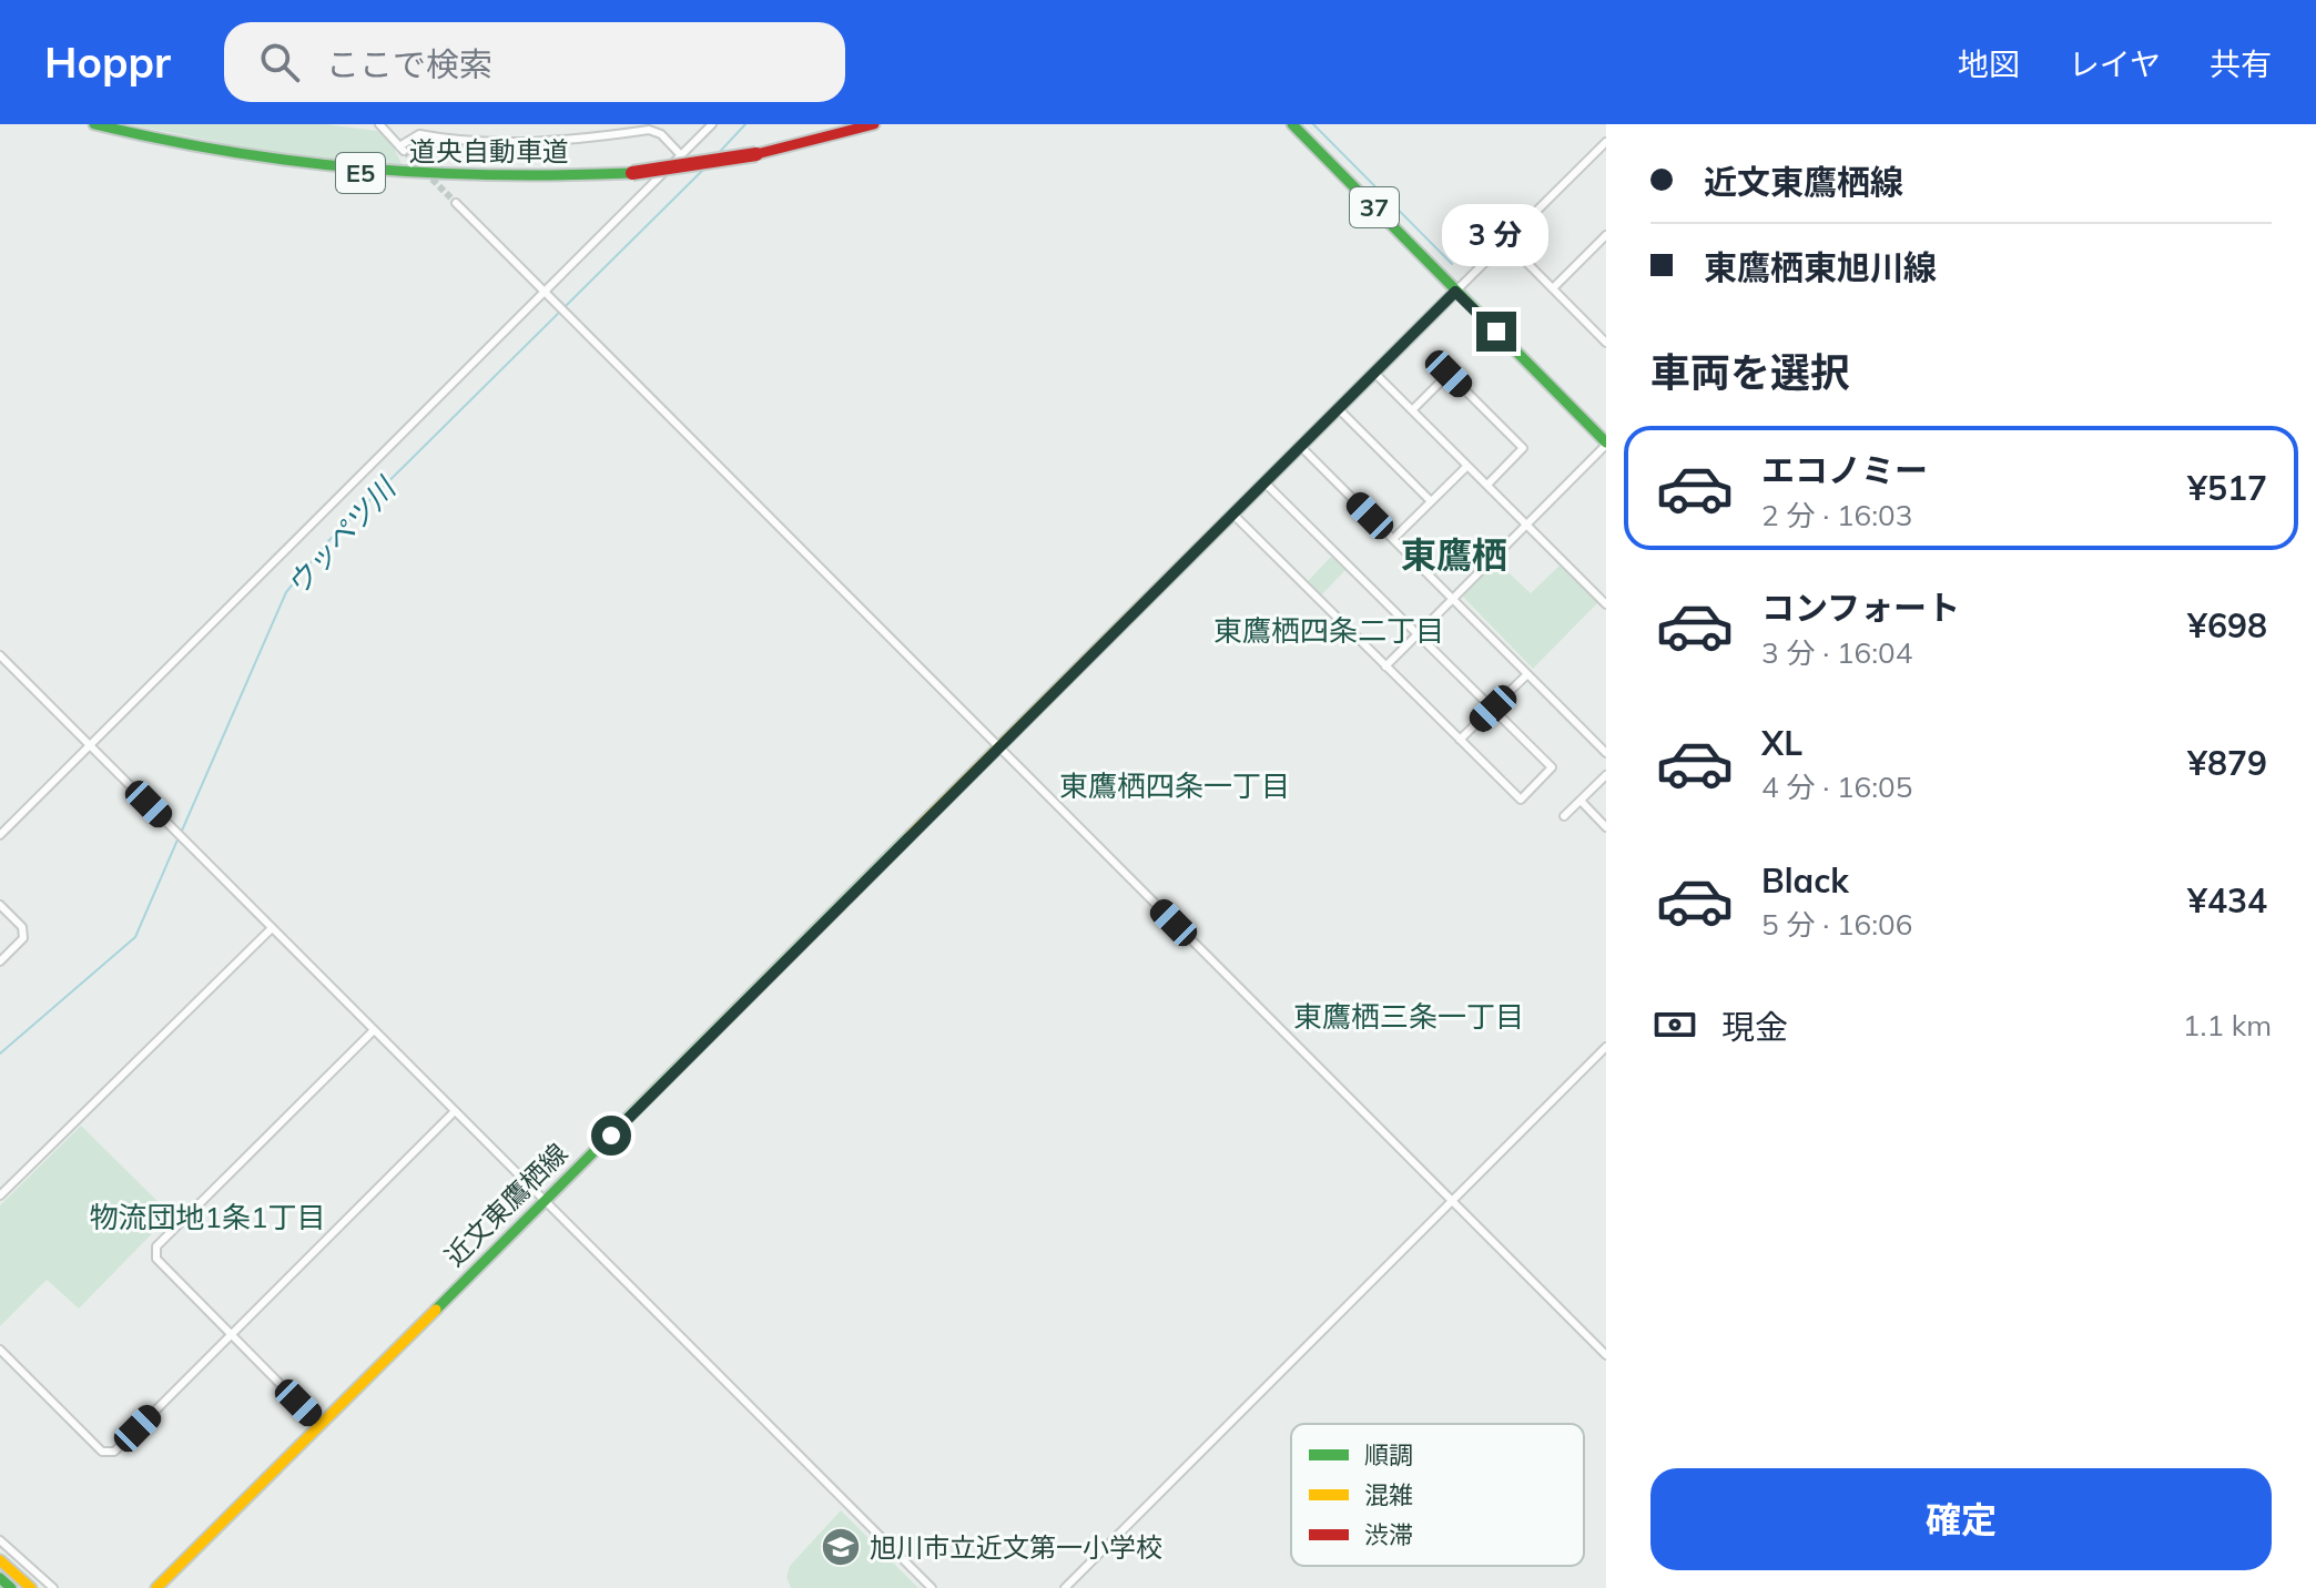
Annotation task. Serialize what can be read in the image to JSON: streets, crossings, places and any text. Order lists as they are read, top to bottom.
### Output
{
  "streets": {
    "main road": [
      "道央自動車道",
      "E5",
      "37",
      "近文東鷹栖線"
    ]
  },
  "crossings": [
    ["37", "近文東鷹栖線"]
  ],
  "districts": [
    "東鷹栖",
    "東鷹栖四条二丁目",
    "東鷹栖四条一丁目",
    "東鷹栖三条一丁目",
    "物流団地1条1丁目"
  ],
  "water": ["ウッペツ川"],
  "places": {
    "school or university": ["旭川市立近文第一小学校"]
  },
  "legend": ["順調", "混雑", "渋滞"],
  "page": {
    "header": "Hoppr",
    "search": "ここで検索",
    "nav": ["地図", "レイヤ", "共有"],
    "banner": ["近文東鷹栖線", "東鷹栖東旭川線"],
    "bubble": "3 分",
    "heading": "車両を選択",
    "list": [
      {
        "name": "エコノミー",
        "note": "2 分 · 16:03",
        "value": "¥517"
      },
      {
        "name": "コンフォート",
        "note": "3 分 · 16:04",
        "value": "¥698"
      },
      {
        "name": "XL",
        "note": "4 分 · 16:05",
        "value": "¥879"
      },
      {
        "name": "Black",
        "note": "5 分 · 16:06",
        "value": "¥434"
      }
    ],
    "pay": ["現金", "1.1 km"],
    "buttons": "確定"
  }
}
